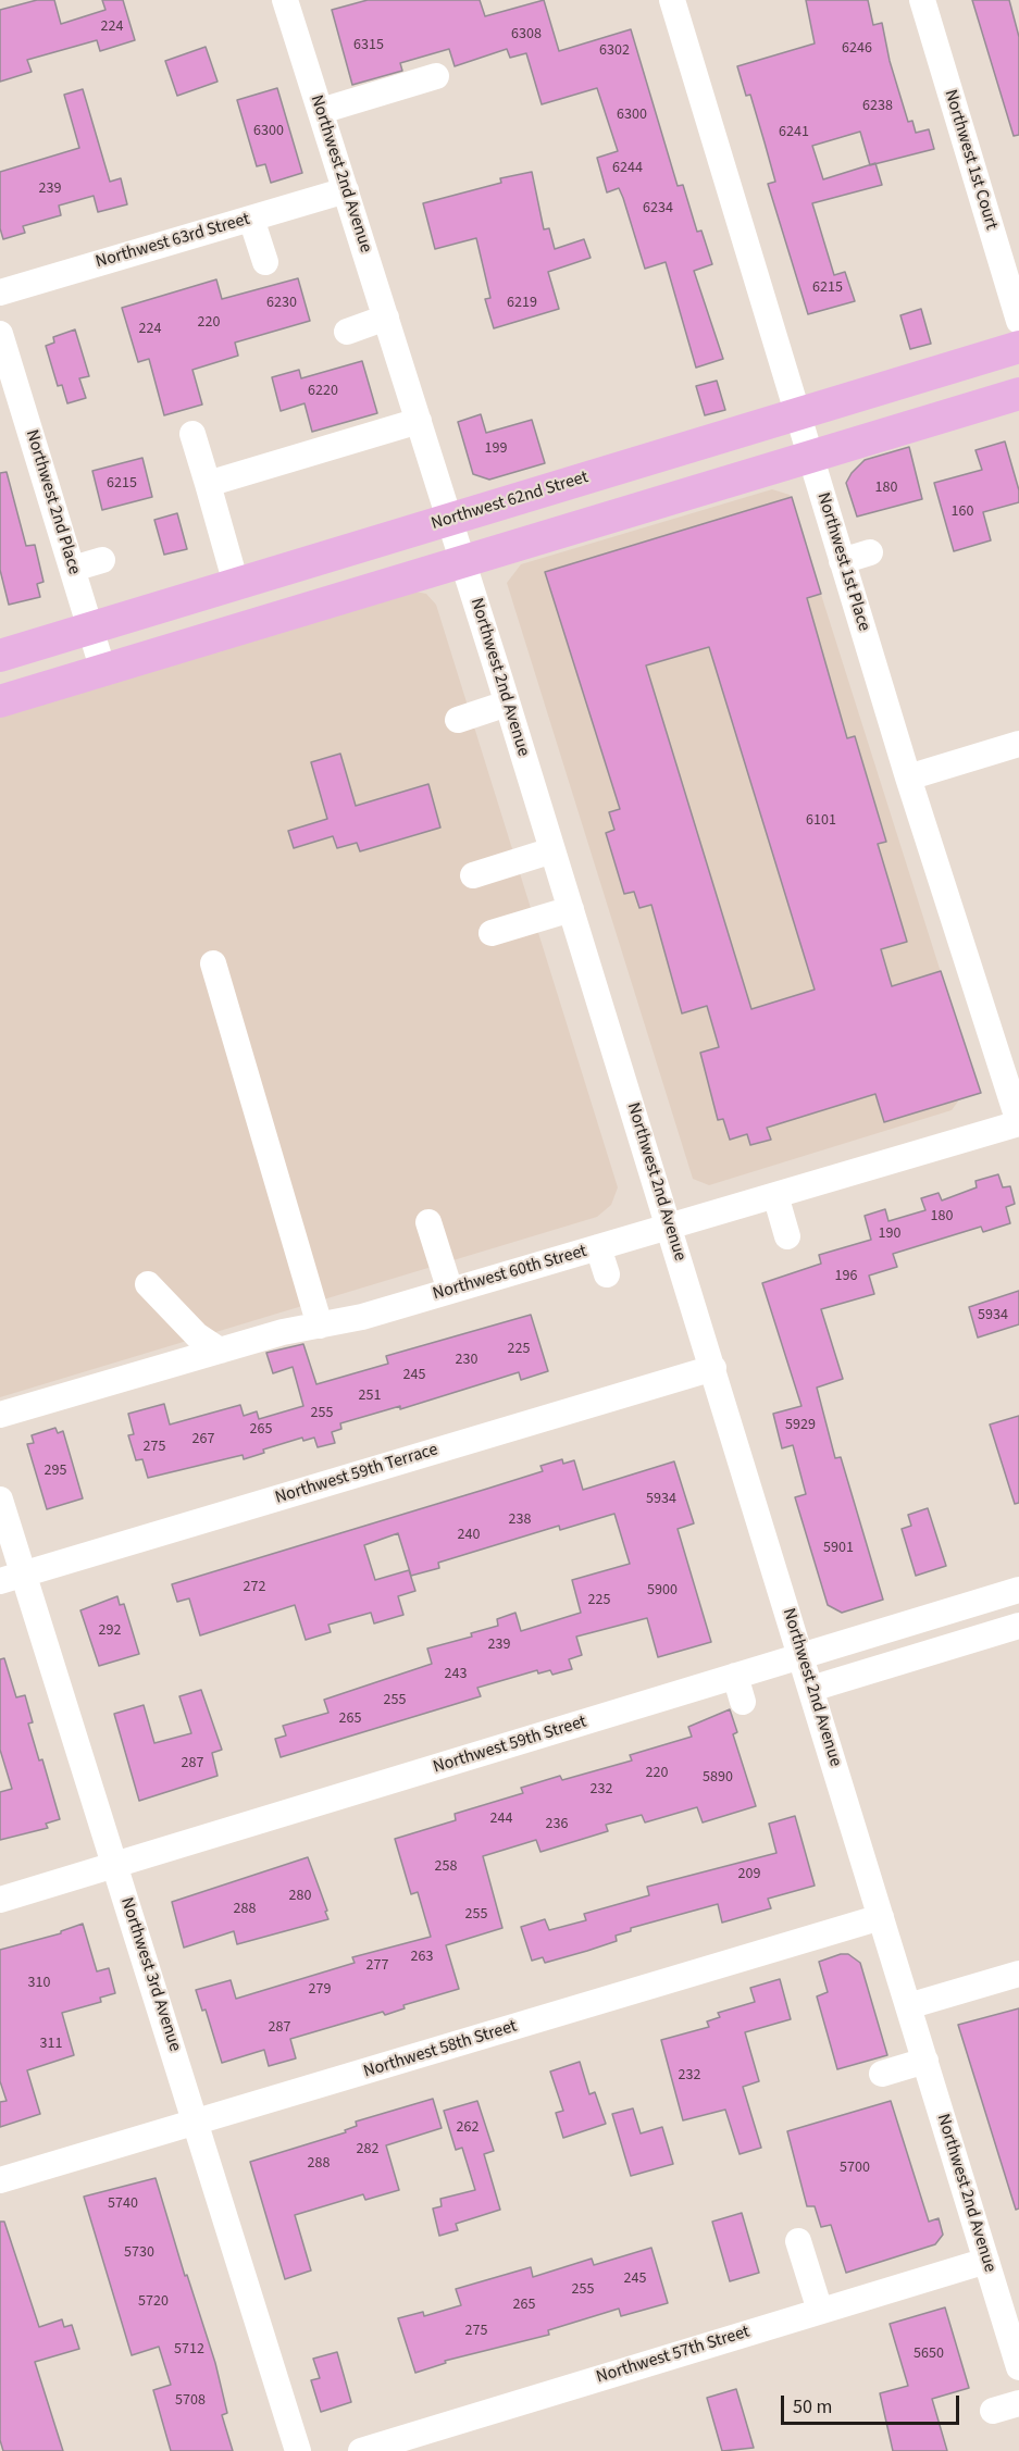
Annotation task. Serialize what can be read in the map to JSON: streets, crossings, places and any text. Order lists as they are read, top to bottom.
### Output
{
  "streets": {
    "main road": ["Northwest 62nd Street"],
    "street": [
      "Northwest 1st Court",
      "Northwest 2nd Avenue",
      "Northwest 63rd Street",
      "Northwest 2nd Place",
      "Northwest 1st Place",
      "Northwest 60th Street",
      "Northwest 59th Terrace",
      "Northwest 59th Street",
      "Northwest 3rd Avenue",
      "Northwest 58th Street",
      "Northwest 57th Street"
    ]
  },
  "crossings": [
    ["Northwest 2nd Avenue", "Northwest 63rd Street"],
    ["Northwest 2nd Avenue", "Northwest 62nd Street"],
    ["Northwest 2nd Avenue", "Northwest 60th Street"],
    ["Northwest 2nd Avenue", "Northwest 59th Terrace"],
    ["Northwest 2nd Avenue", "Northwest 59th Street"],
    ["Northwest 2nd Avenue", "Northwest 58th Street"],
    ["Northwest 2nd Avenue", "Northwest 57th Street"],
    ["Northwest 62nd Street", "Northwest 2nd Place"],
    ["Northwest 62nd Street", "Northwest 1st Place"],
    ["Northwest 1st Place", "Northwest 60th Street"],
    ["Northwest 59th Terrace", "Northwest 3rd Avenue"],
    ["Northwest 59th Street", "Northwest 3rd Avenue"],
    ["Northwest 3rd Avenue", "Northwest 58th Street"]
  ],
  "house_numbers": [
    "224",
    "6308",
    "6315",
    "6246",
    "6302",
    "6238",
    "6300",
    "6300",
    "6241",
    "6244",
    "239",
    "6234",
    "6215",
    "6230",
    "6219",
    "220",
    "224",
    "6220",
    "199",
    "6215",
    "180",
    "160",
    "6101",
    "180",
    "190",
    "196",
    "5934",
    "225",
    "230",
    "245",
    "251",
    "255",
    "5929",
    "265",
    "267",
    "275",
    "295",
    "5934",
    "238",
    "240",
    "5901",
    "272",
    "5900",
    "225",
    "292",
    "239",
    "243",
    "255",
    "265",
    "287",
    "220",
    "5890",
    "232",
    "244",
    "236",
    "258",
    "209",
    "280",
    "288",
    "255",
    "263",
    "277",
    "310",
    "279",
    "287",
    "311",
    "232",
    "262",
    "282",
    "288",
    "5700",
    "5740",
    "5730",
    "245",
    "255",
    "5720",
    "265",
    "275",
    "5712",
    "5650",
    "5708"
  ],
  "scale_bar": "50 m"
}
